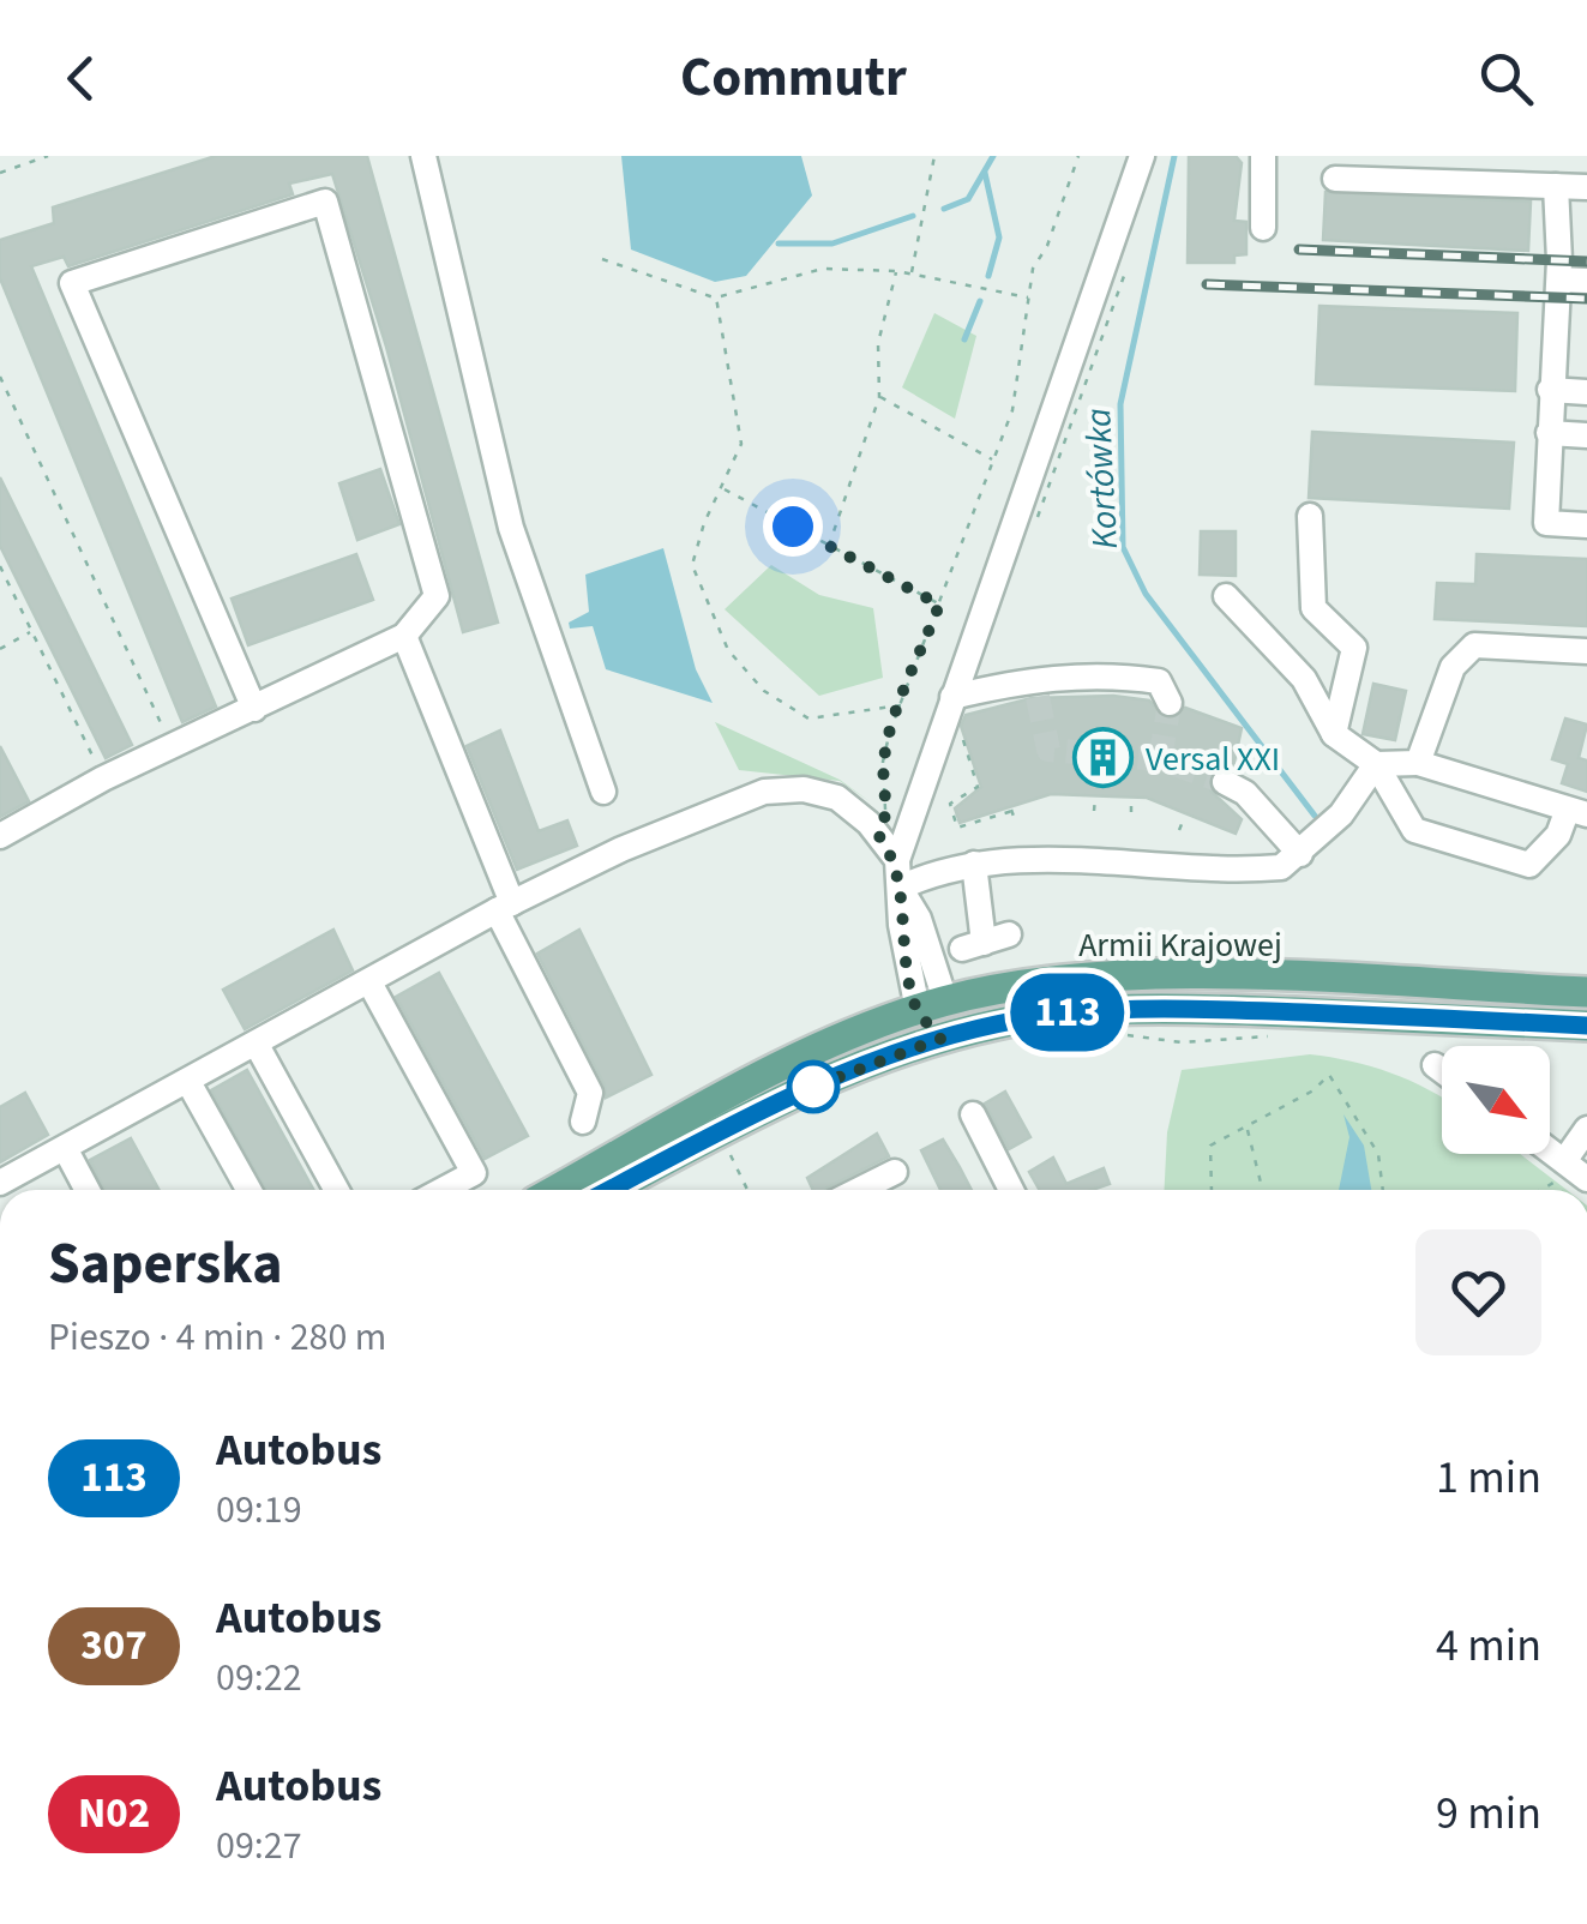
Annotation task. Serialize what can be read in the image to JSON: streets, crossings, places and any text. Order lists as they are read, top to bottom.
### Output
{
  "streets": {
    "main road": ["Armii Krajowej"]
  },
  "water": ["Kortówka"],
  "places": {
    "building": ["Versal XXI"]
  },
  "lines": ["bus line 113"],
  "north": "bottom right",
  "page": {
    "header": "Commutr",
    "on_map": "113",
    "heading": ["Saperska", "Pieszo · 4 min · 280 m"],
    "list": [
      {
        "mark": "113",
        "name": "Autobus",
        "note": "09:19",
        "value": "1 min"
      },
      {
        "mark": "307",
        "name": "Autobus",
        "note": "09:22",
        "value": "4 min"
      },
      {
        "mark": "N02",
        "name": "Autobus",
        "note": "09:27",
        "value": "9 min"
      }
    ]
  }
}
